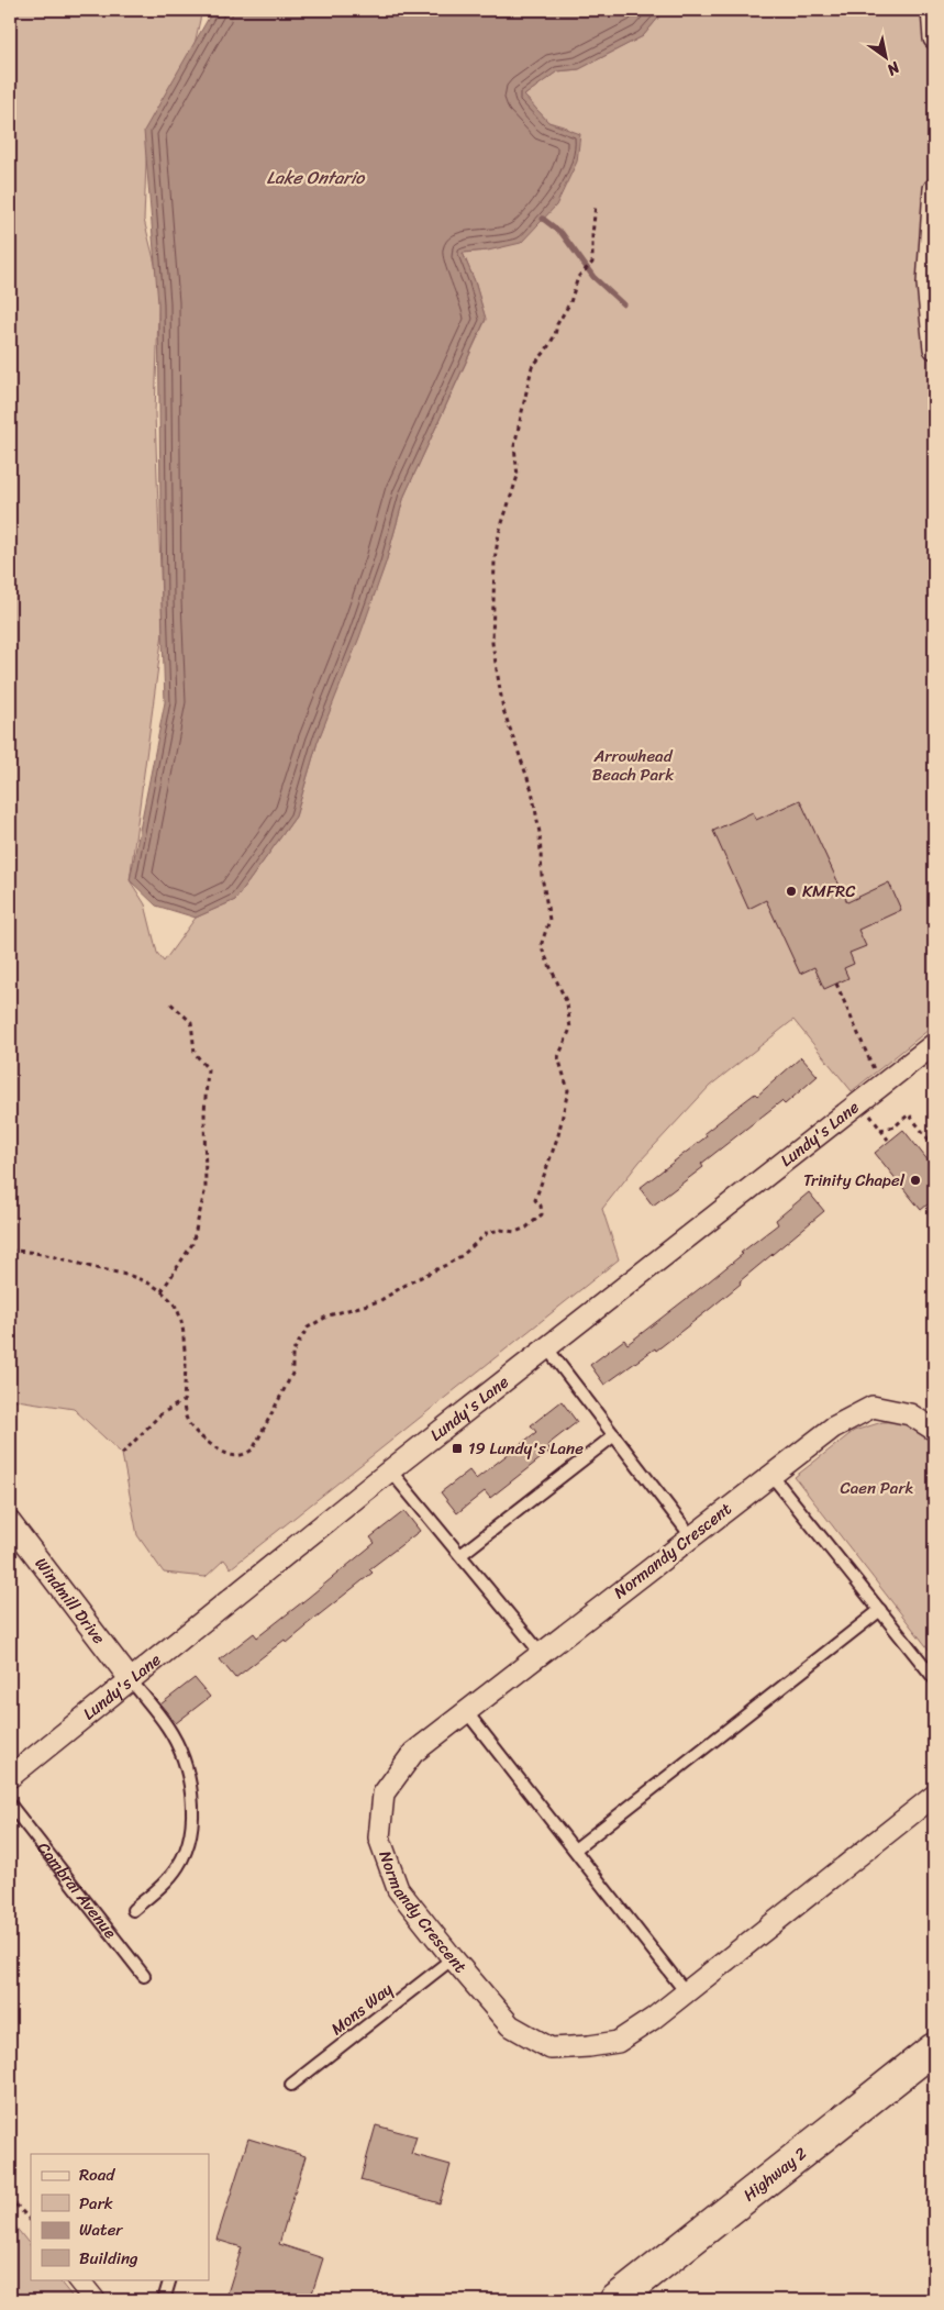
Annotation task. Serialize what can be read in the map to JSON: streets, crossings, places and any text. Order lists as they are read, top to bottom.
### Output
{
  "streets": {
    "main road": ["Highway 2"],
    "street": ["Lundy's Lane", "Normandy Crescent", "Windmill Drive"],
    "lane": ["Cambrai Avenue", "Mons Way"]
  },
  "crossings": [
    ["Lundy's Lane", "Windmill Drive"],
    ["Normandy Crescent", "Mons Way"]
  ],
  "water": ["Lake Ontario"],
  "parks": ["Arrowhead Beach Park", "Caen Park"],
  "places": {
    "other": ["KMFRC", "Trinity Chapel"],
    "transit": ["19 Lundy's Lane"]
  },
  "legend": [
    "Road",
    "Park",
    "Water",
    "Building"
  ],
  "north": "bottom right"
}
